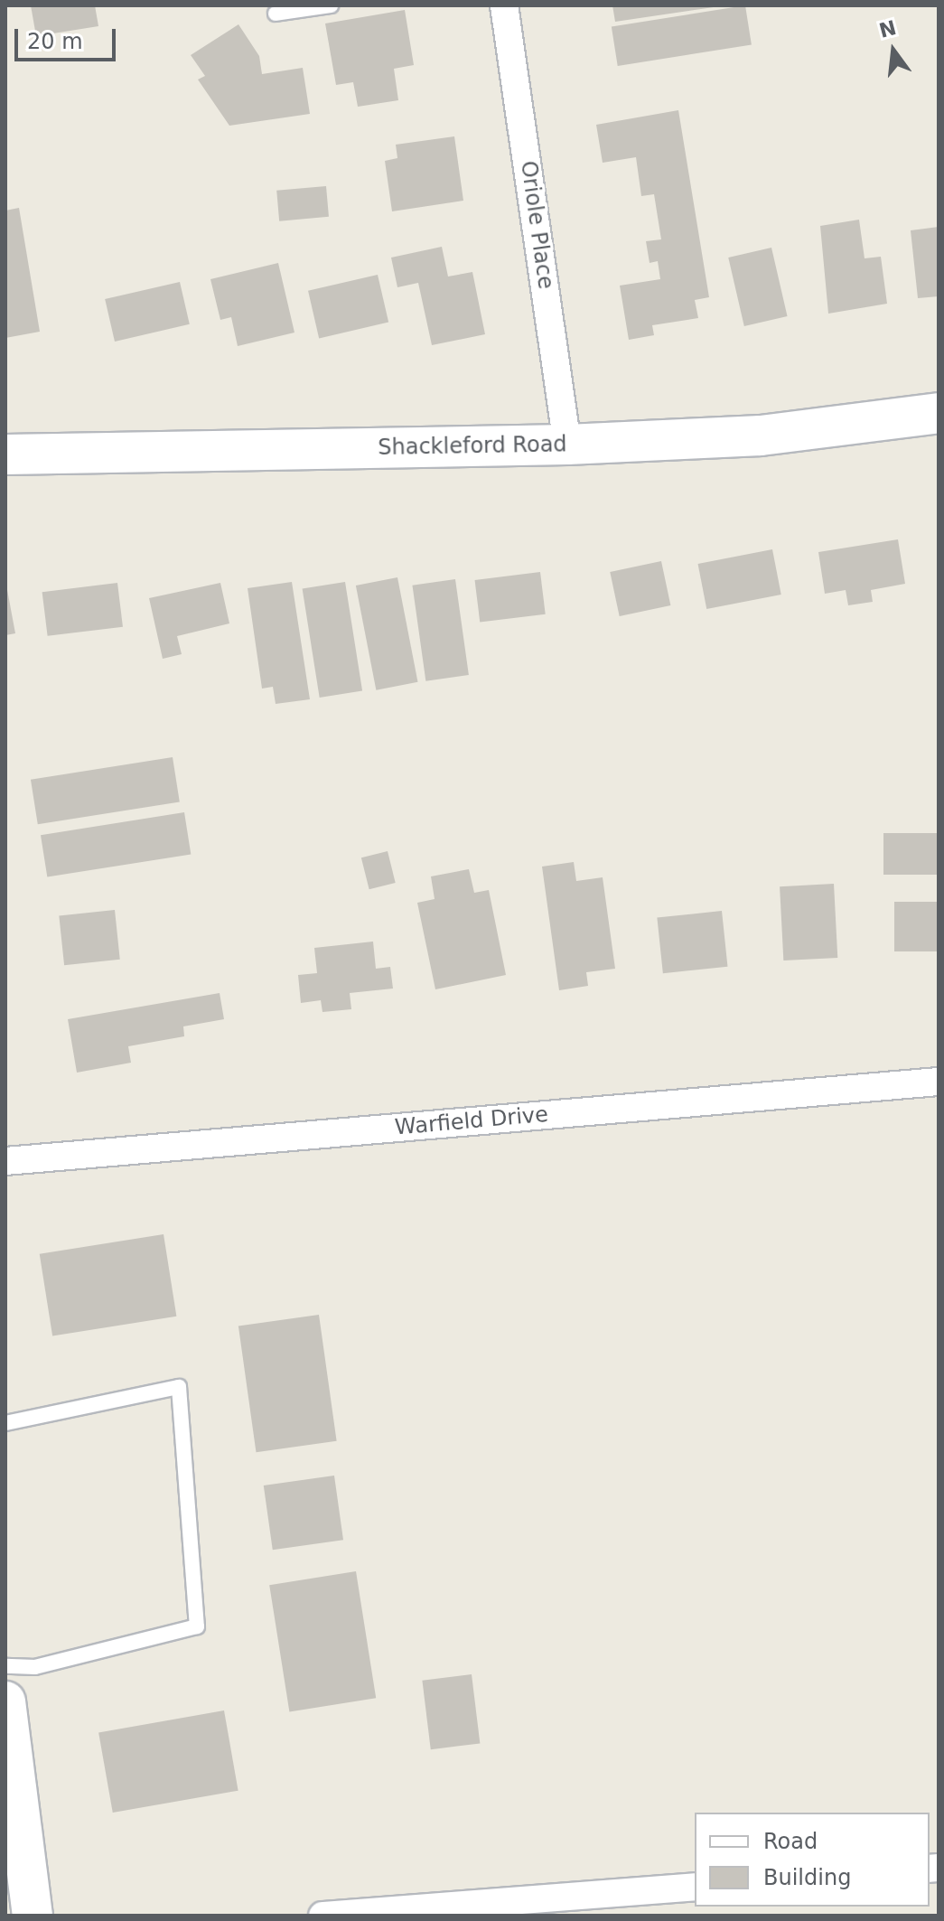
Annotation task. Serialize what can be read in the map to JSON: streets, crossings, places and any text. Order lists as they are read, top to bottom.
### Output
{
  "streets": {
    "street": ["Oriole Place", "Shackleford Road", "Warfield Drive"]
  },
  "crossings": [
    ["Oriole Place", "Shackleford Road"]
  ],
  "legend": ["Road", "Building"],
  "scale_bar": "20 m",
  "north": "top"
}
